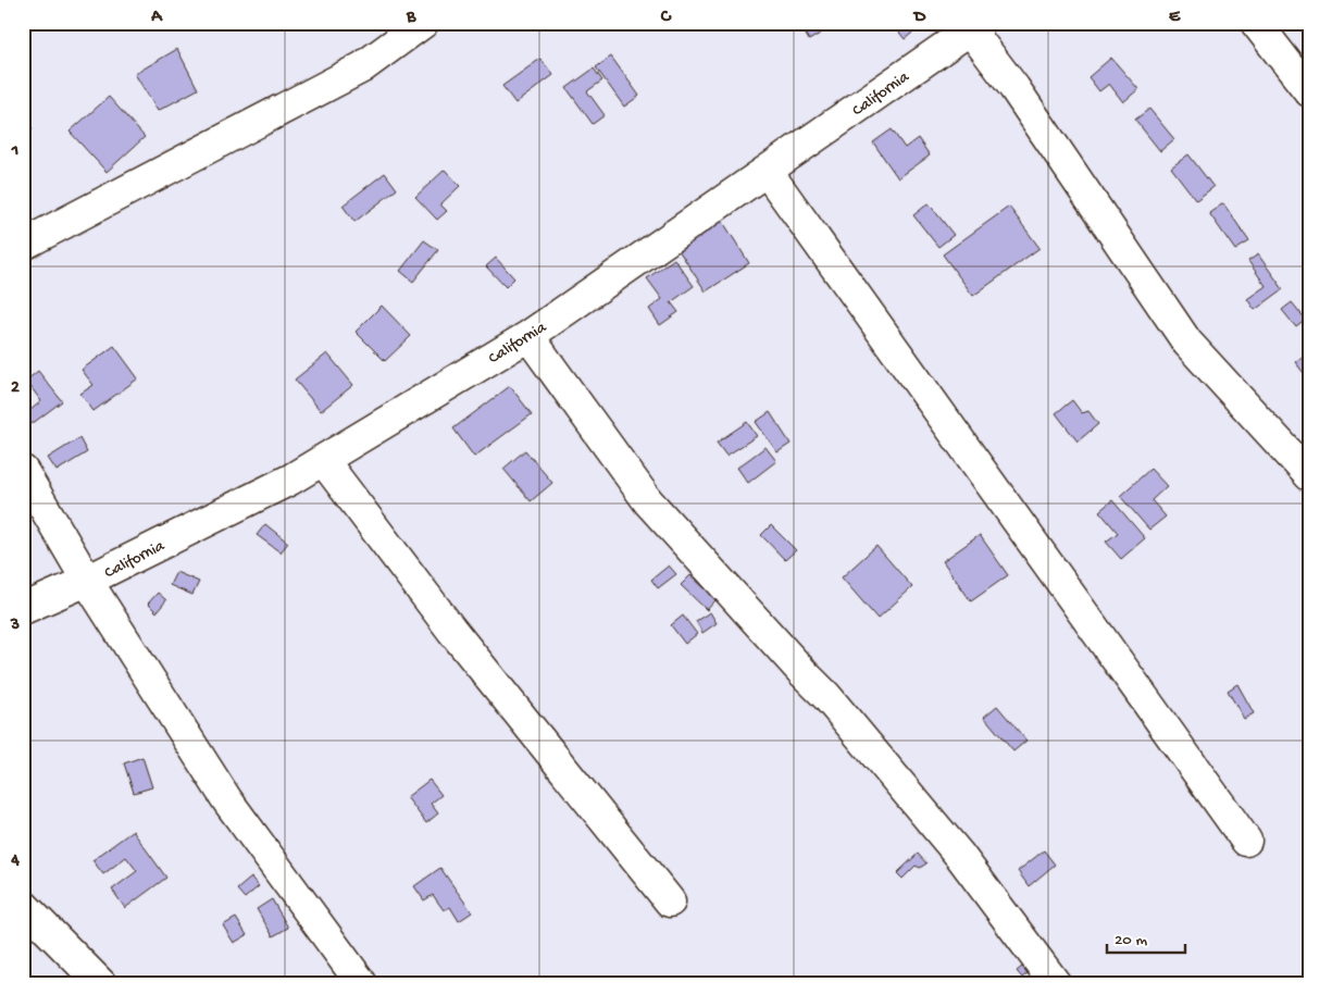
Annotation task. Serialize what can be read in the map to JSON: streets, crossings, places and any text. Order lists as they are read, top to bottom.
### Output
{
  "streets": {
    "street": ["California"]
  },
  "scale_bar": "20 m",
  "grid": {
    "columns": [
      "A",
      "B",
      "C",
      "D",
      "E"
    ],
    "rows": [
      "1",
      "2",
      "3",
      "4"
    ]
  }
}
